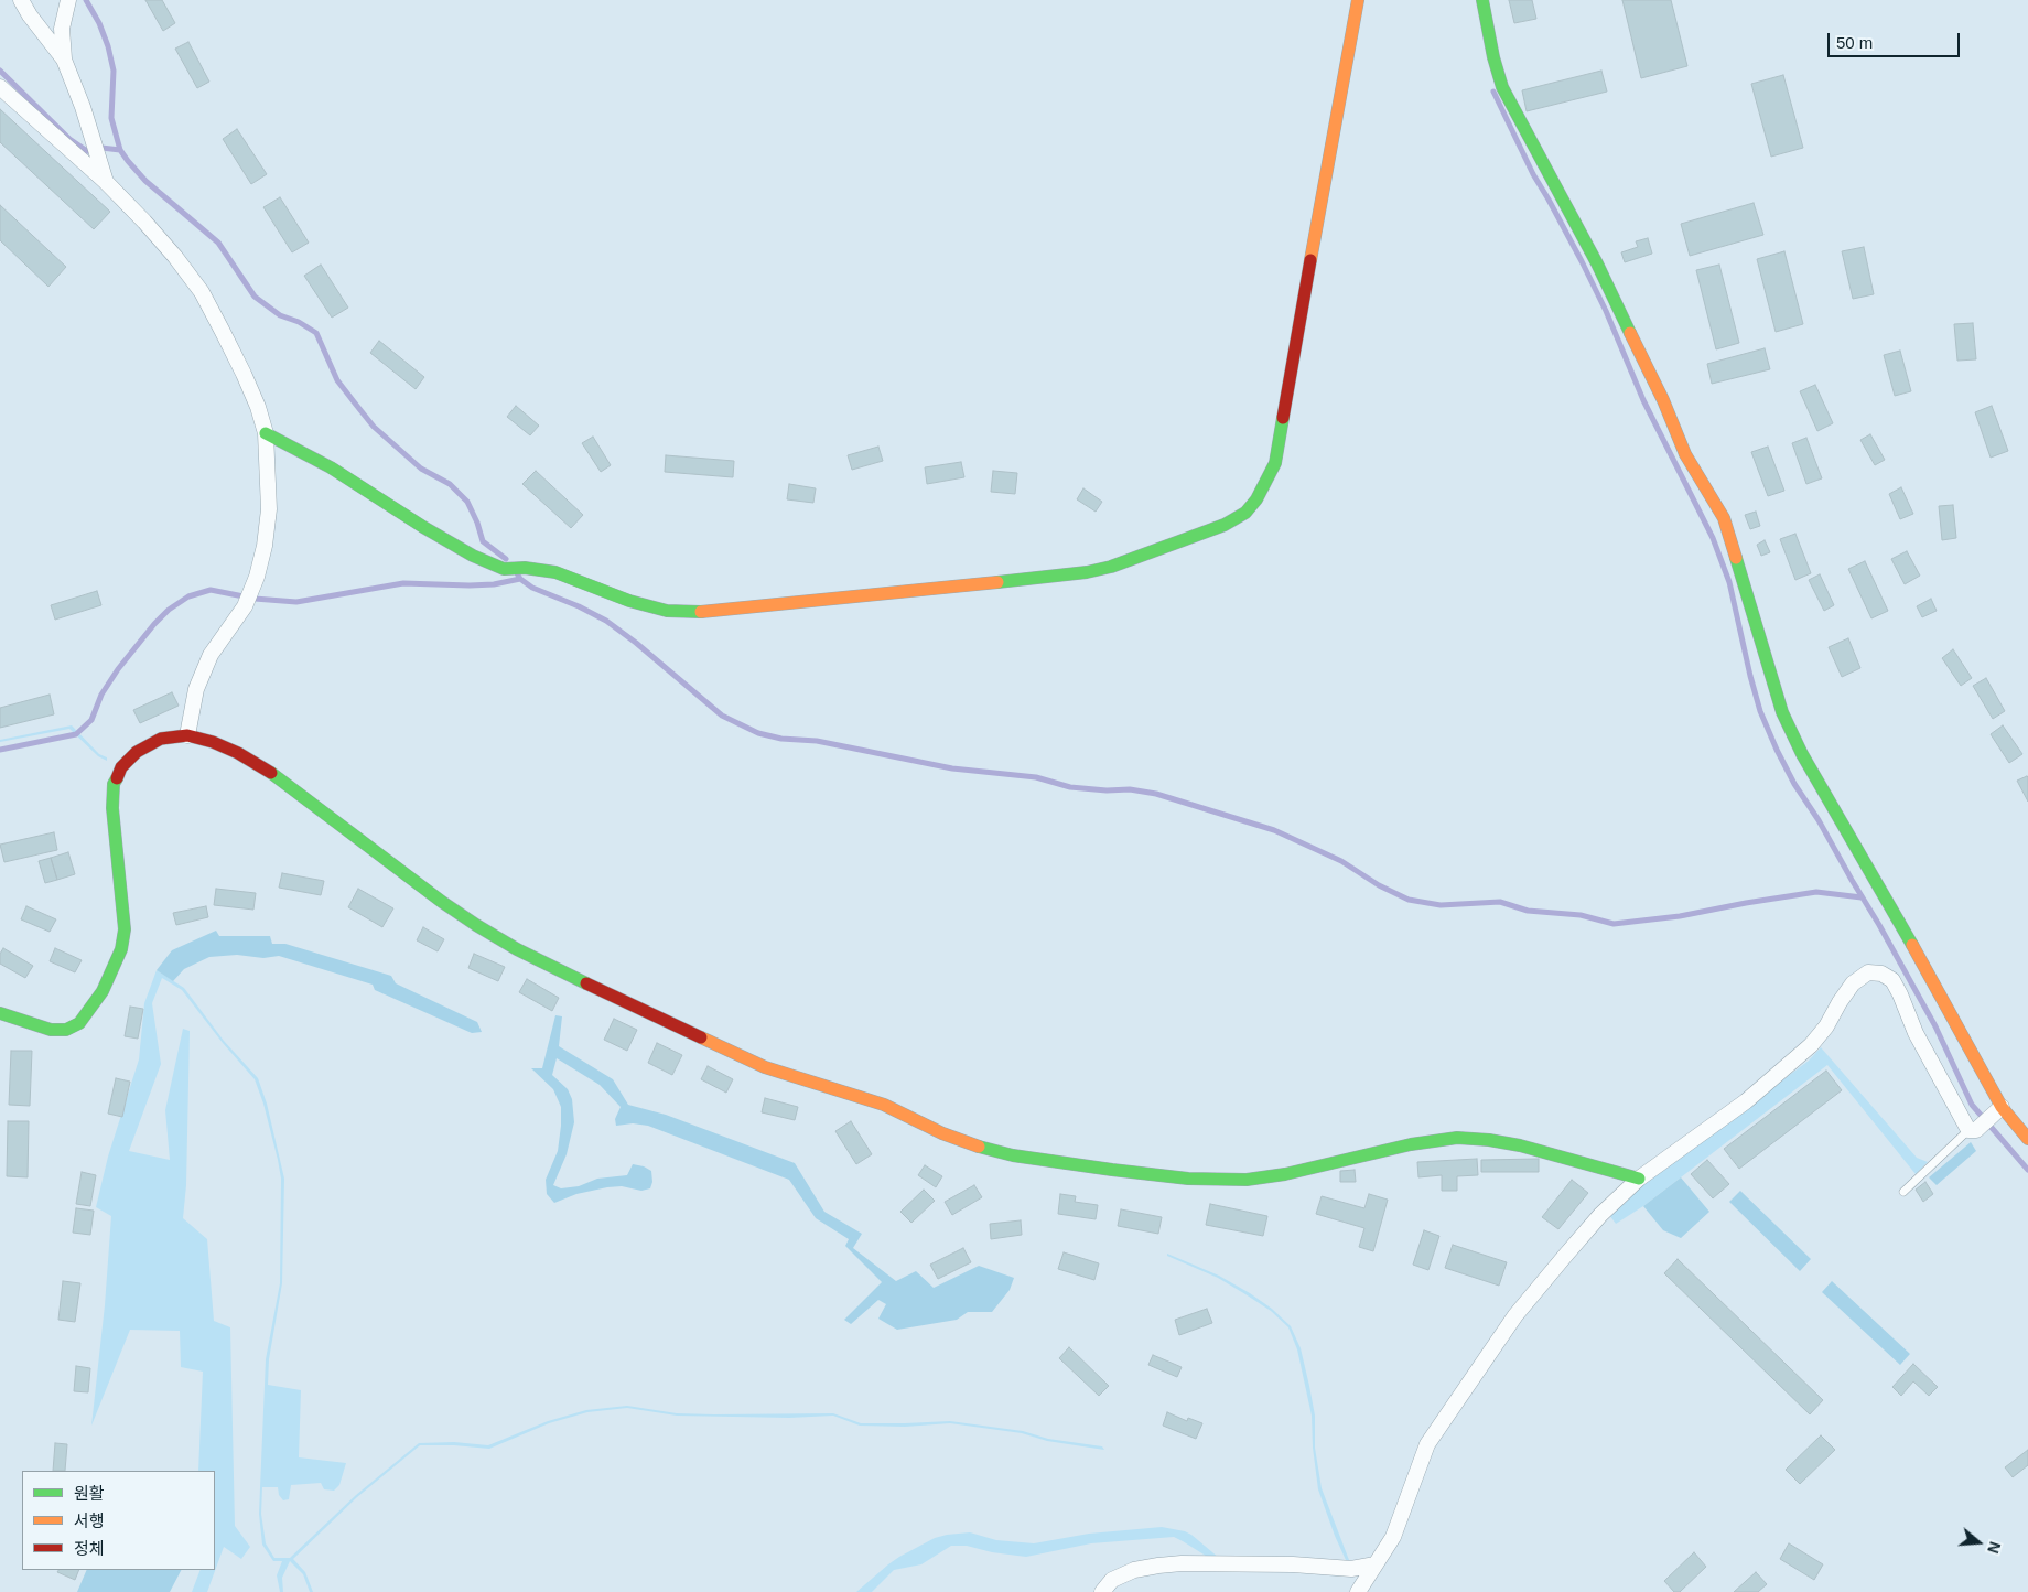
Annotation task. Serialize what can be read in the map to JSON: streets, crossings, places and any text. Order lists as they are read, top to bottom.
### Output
{
  "legend": ["원활", "서행", "정체"],
  "scale_bar": "50 m",
  "north": "right"
}
